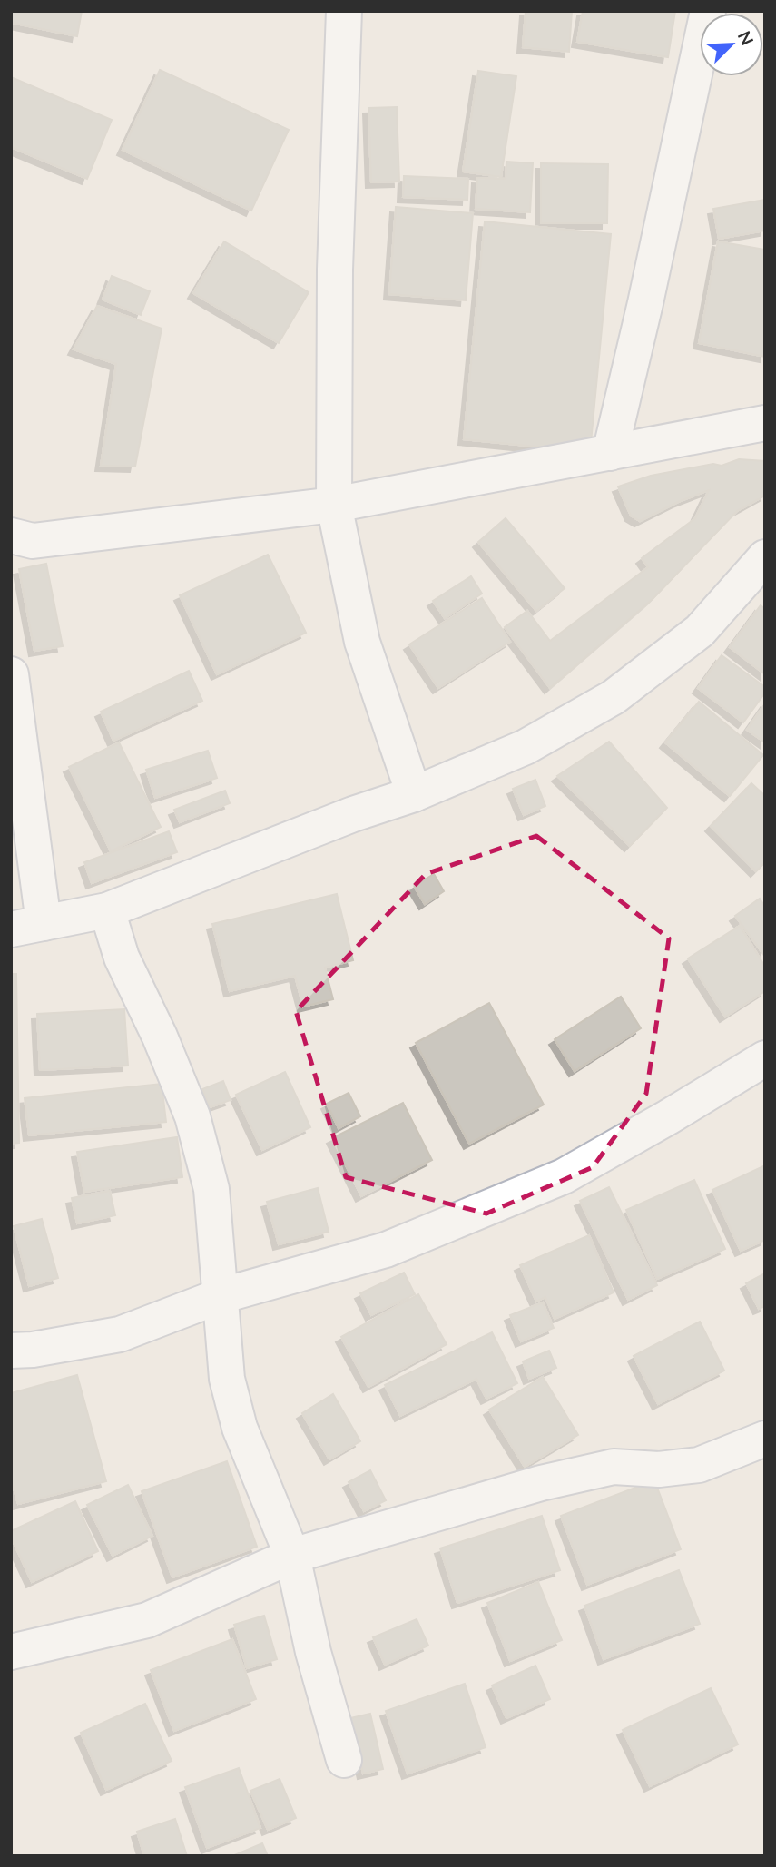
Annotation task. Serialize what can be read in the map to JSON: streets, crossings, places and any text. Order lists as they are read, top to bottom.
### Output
{
  "north": "top right"
}
